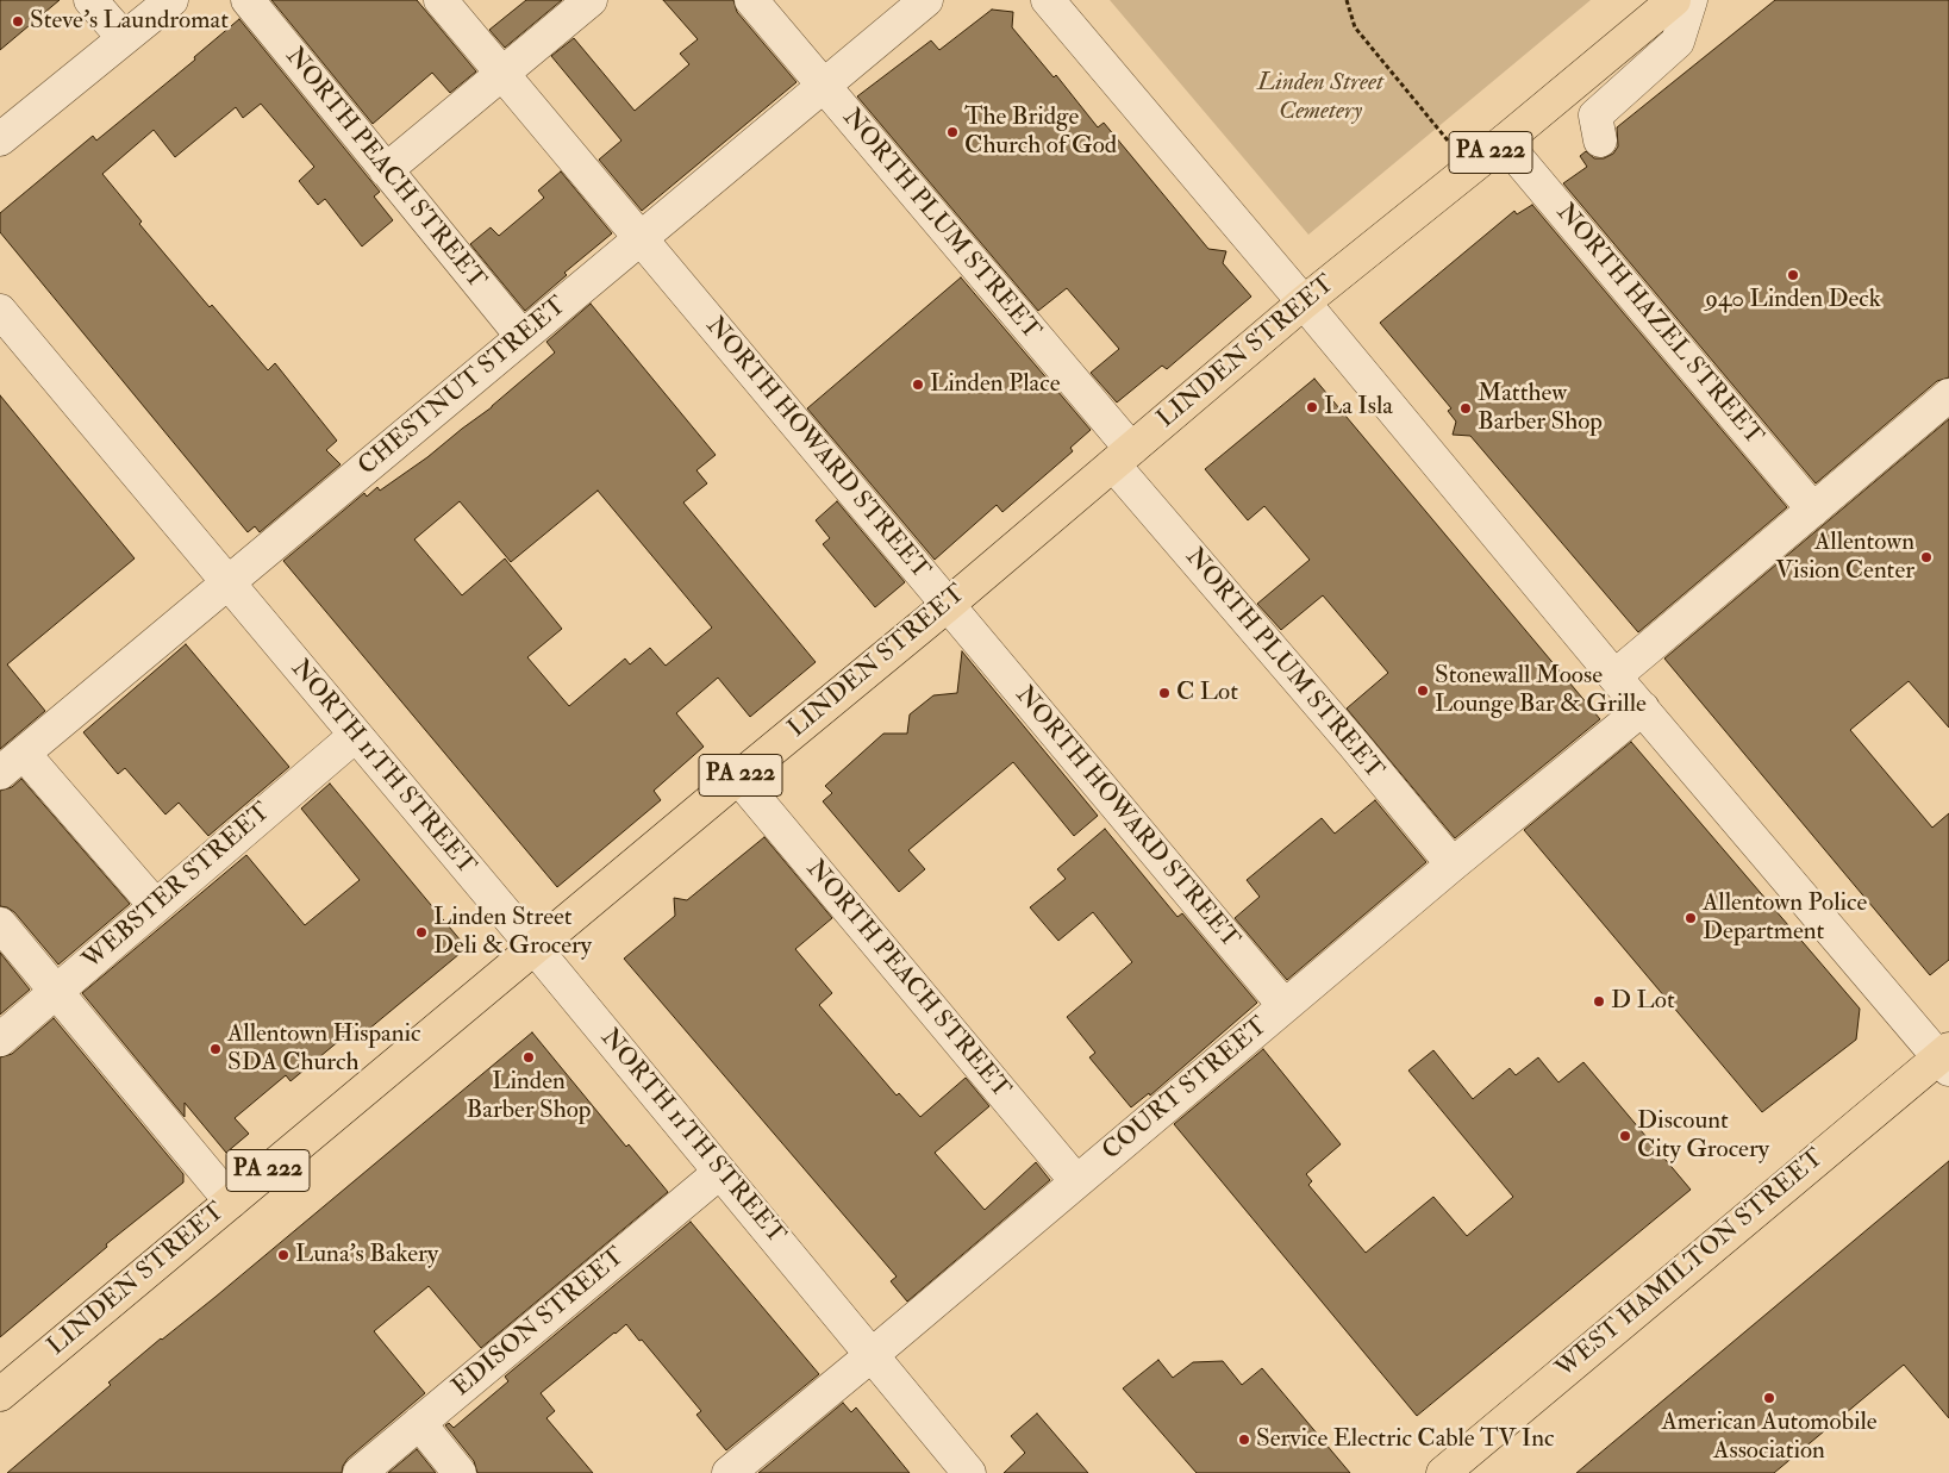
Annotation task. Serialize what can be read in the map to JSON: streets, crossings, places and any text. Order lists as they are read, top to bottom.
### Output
{
  "streets": {
    "main road": ["PA 222", "LINDEN STREET", "WEST HAMILTON STREET"],
    "street": [
      "NORTH PEACH STREET",
      "NORTH PLUM STREET",
      "NORTH HAZEL STREET",
      "CHESTNUT STREET",
      "NORTH HOWARD STREET",
      "NORTH 11TH STREET",
      "WEBSTER STREET",
      "COURT STREET",
      "EDISON STREET"
    ]
  },
  "crossings": [
    ["NORTH PEACH STREET", "LINDEN STREET"],
    ["NORTH PEACH STREET", "CHESTNUT STREET"],
    ["NORTH PEACH STREET", "COURT STREET"],
    ["NORTH PLUM STREET", "LINDEN STREET"],
    ["NORTH PLUM STREET", "CHESTNUT STREET"],
    ["NORTH PLUM STREET", "COURT STREET"],
    ["NORTH HAZEL STREET", "LINDEN STREET"],
    ["LINDEN STREET", "NORTH HOWARD STREET"],
    ["LINDEN STREET", "NORTH 11TH STREET"],
    ["CHESTNUT STREET", "NORTH HOWARD STREET"],
    ["CHESTNUT STREET", "NORTH 11TH STREET"],
    ["NORTH HOWARD STREET", "COURT STREET"],
    ["NORTH 11TH STREET", "WEBSTER STREET"],
    ["NORTH 11TH STREET", "COURT STREET"],
    ["NORTH 11TH STREET", "EDISON STREET"]
  ],
  "parks": ["Linden Street Cemetery"],
  "places": [
    "Steve's Laundromat",
    "The Bridge Church of God",
    "940 Linden Deck",
    "Linden Place",
    "La Isla",
    "Matthew Barber Shop",
    "Allentown Vision Center",
    "Stonewall Moose Lounge Bar & Grille",
    "C Lot",
    "Allentown Police Department",
    "Linden Street Deli & Grocery",
    "D Lot",
    "Allentown Hispanic SDA Church",
    "Linden Barber Shop",
    "Discount City Grocery",
    "Luna's Bakery",
    "American Automobile Association",
    "Service Electric Cable TV Inc"
  ]
}
